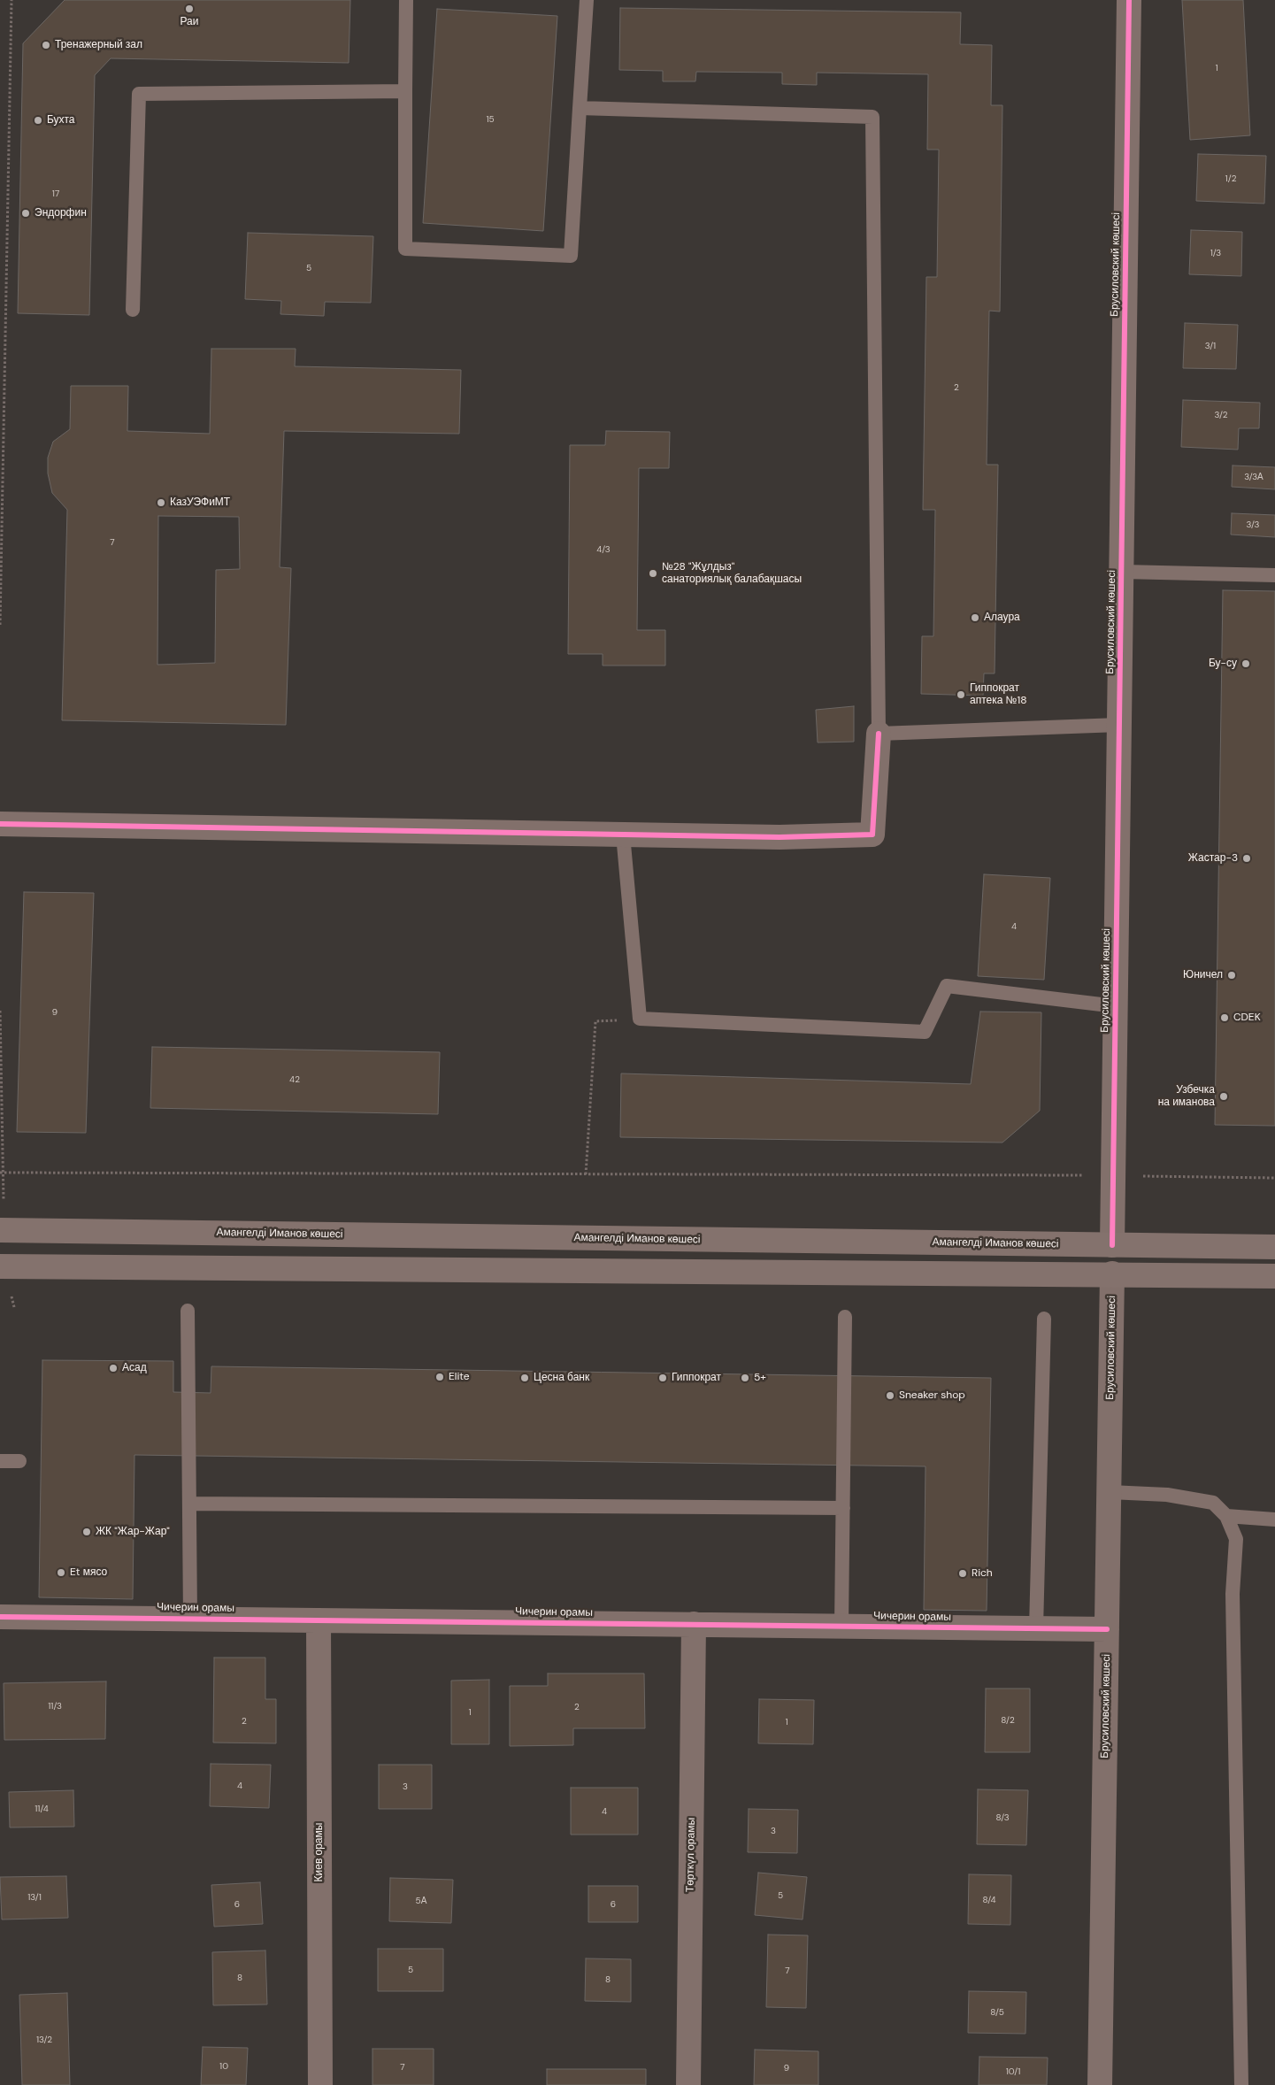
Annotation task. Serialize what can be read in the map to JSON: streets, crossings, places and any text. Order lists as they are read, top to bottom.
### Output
{
  "streets": {
    "main road": ["Брусиловский көшесі", "Амангелді Иманов көшесі"],
    "street": ["Чичерин орамы", "Киев орамы", "Төрткүл орамы"]
  },
  "crossings": [
    ["Брусиловский көшесі", "Амангелді Иманов көшесі"],
    ["Брусиловский көшесі", "Чичерин орамы"],
    ["Чичерин орамы", "Киев орамы"],
    ["Чичерин орамы", "Төрткүл орамы"]
  ],
  "places": [
    "Раи",
    "Тренажерный зал",
    "Бухта",
    "Эндорфин",
    "КазУЭФиМТ",
    "№28 \"Жұлдыз\" санаториялық балабақшасы",
    "Алаура",
    "Бу-су",
    "Гиппократ аптека №18",
    "Жастар-3",
    "Юничел",
    "CDEK",
    "Узбечка на иманова",
    "Асад",
    "Elite",
    "Цесна банк",
    "Гиппократ",
    "5+",
    "Sneaker shop",
    "ЖК \"Жар-Жар\"",
    "Et мясо",
    "Rich"
  ],
  "house_numbers": [
    "1",
    "15",
    "1/2",
    "17",
    "1/3",
    "5",
    "3/1",
    "2",
    "3/2",
    "3/3А",
    "3/3",
    "7",
    "4/3",
    "4",
    "9",
    "42",
    "11/3",
    "2",
    "1",
    "8/2",
    "2",
    "1",
    "4",
    "3",
    "11/4",
    "4",
    "8/3",
    "3",
    "5",
    "13/1",
    "8/4",
    "5А",
    "6",
    "6",
    "5",
    "7",
    "8",
    "8",
    "8/5",
    "13/2",
    "10",
    "7",
    "9",
    "10/1"
  ]
}
